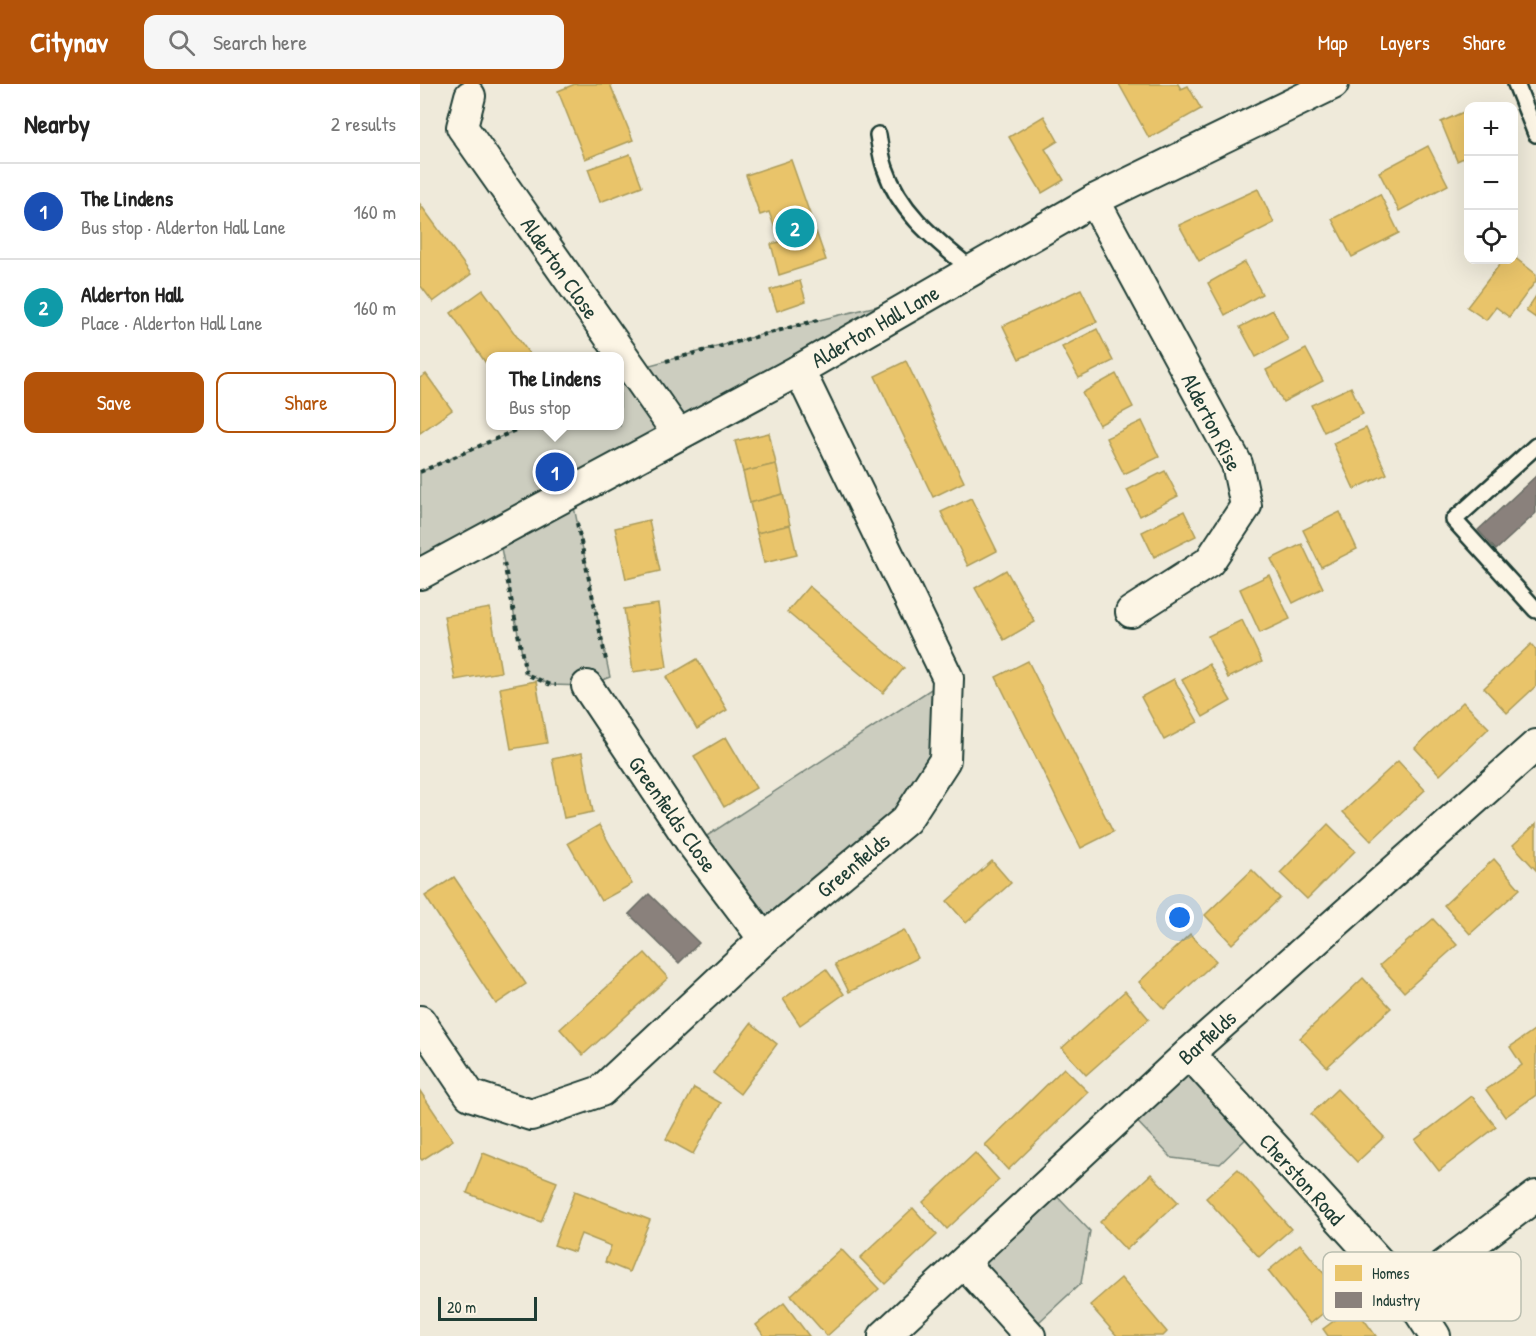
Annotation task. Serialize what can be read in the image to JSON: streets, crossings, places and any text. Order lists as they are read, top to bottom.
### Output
{
  "streets": {
    "street": [
      "Alderton Close",
      "Alderton Hall Lane",
      "Alderton Rise",
      "Greenfields Close",
      "Greenfields",
      "Barfields",
      "Cherston Road"
    ]
  },
  "crossings": [
    ["Alderton Close", "Alderton Hall Lane"],
    ["Alderton Hall Lane", "Alderton Rise"],
    ["Alderton Hall Lane", "Greenfields"],
    ["Greenfields Close", "Greenfields"],
    ["Barfields", "Cherston Road"]
  ],
  "legend": ["Homes", "Industry"],
  "scale_bar": "20 m",
  "page": {
    "header": "Citynav",
    "search": "Search here",
    "nav": ["Map", "Layers", "Share"],
    "heading": ["Nearby", "2 results"],
    "map_buttons": ["+", "−"],
    "list": [
      {
        "mark": "1",
        "name": "The Lindens",
        "note": "Bus stop · Alderton Hall Lane",
        "value": "160 m"
      },
      {
        "mark": "2",
        "name": "Alderton Hall",
        "note": "Place · Alderton Hall Lane",
        "value": "160 m"
      }
    ],
    "pins": ["2", "1"],
    "popup": ["The Lindens", "Bus stop"],
    "buttons": ["Save", "Share"],
    "scale": "20 m"
  }
}
